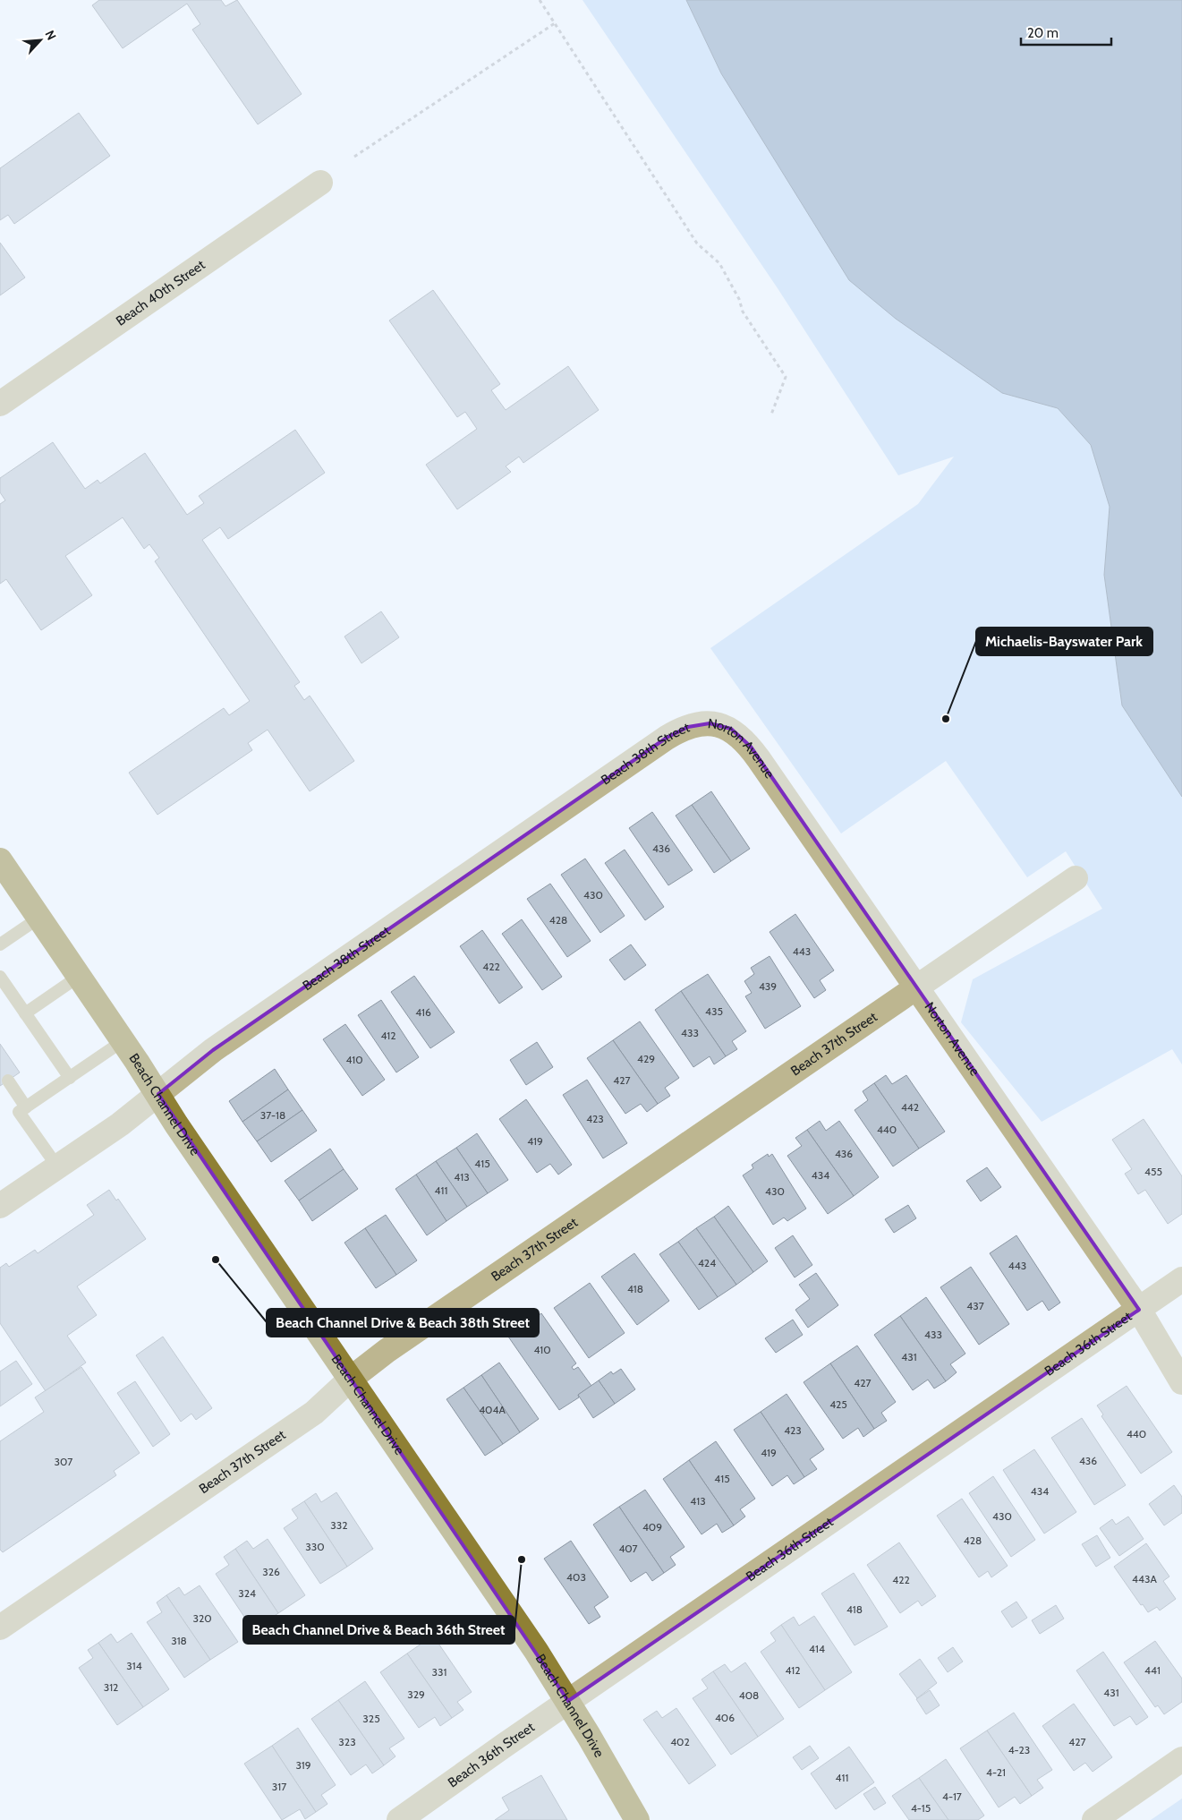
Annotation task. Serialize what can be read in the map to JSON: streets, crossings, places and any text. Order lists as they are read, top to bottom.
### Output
{
  "streets": {
    "main road": ["Beach Channel Drive"],
    "street": [
      "Beach 40th Street",
      "Norton Avenue",
      "Beach 38th Street",
      "Beach 37th Street",
      "Beach 36th Street"
    ]
  },
  "crossings": [
    ["Norton Avenue", "Beach 38th Street"],
    ["Norton Avenue", "Beach 37th Street"],
    ["Norton Avenue", "Beach 36th Street"],
    ["Beach 38th Street", "Beach Channel Drive"],
    ["Beach 37th Street", "Beach Channel Drive"],
    ["Beach Channel Drive", "Beach 36th Street"]
  ],
  "places": ["Michaelis-Bayswater Park", "Beach Channel Drive & Beach 38th Street", "Beach Channel Drive & Beach 36th Street"],
  "house_numbers": [
    "436",
    "430",
    "428",
    "443",
    "422",
    "439",
    "435",
    "416",
    "433",
    "412",
    "429",
    "410",
    "427",
    "442",
    "37-18",
    "423",
    "440",
    "419",
    "436",
    "415",
    "455",
    "434",
    "413",
    "411",
    "430",
    "424",
    "443",
    "418",
    "437",
    "433",
    "410",
    "431",
    "427",
    "425",
    "404A",
    "423",
    "440",
    "419",
    "436",
    "307",
    "415",
    "434",
    "413",
    "430",
    "332",
    "409",
    "428",
    "330",
    "407",
    "326",
    "403",
    "443A",
    "422",
    "324",
    "418",
    "320",
    "318",
    "414",
    "314",
    "412",
    "441",
    "331",
    "312",
    "431",
    "329",
    "408",
    "406",
    "325",
    "323",
    "402",
    "427",
    "4-23",
    "319",
    "4-21",
    "411",
    "317",
    "4-17",
    "4-15"
  ],
  "scale_bar": "20 m",
  "north": "top right"
}
